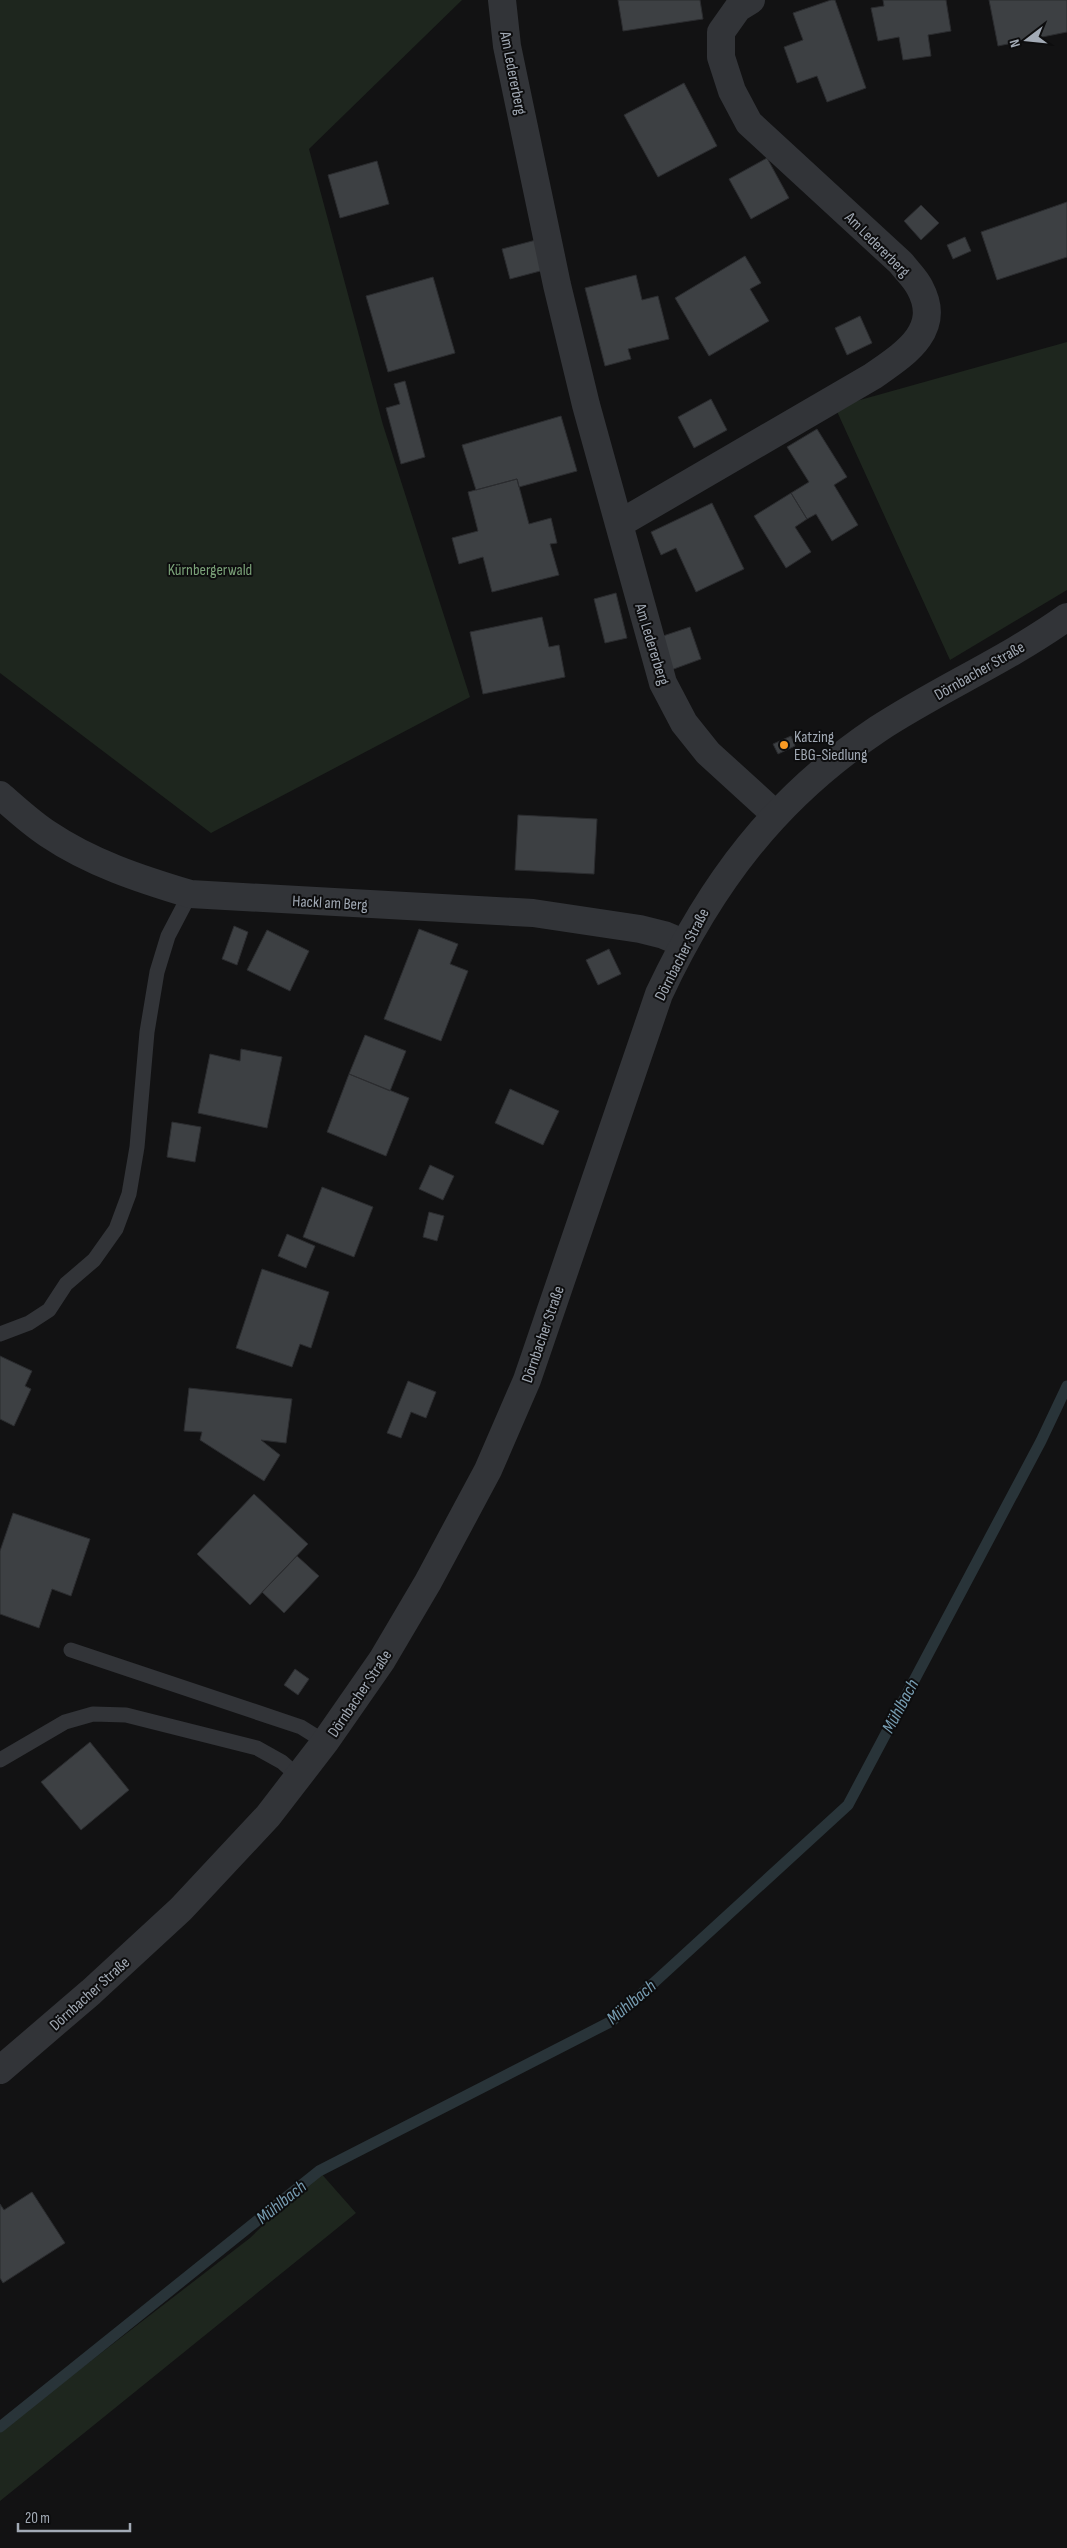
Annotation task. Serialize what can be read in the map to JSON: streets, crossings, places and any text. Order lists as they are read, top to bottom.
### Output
{
  "streets": {
    "street": ["Am Ledererberg", "Dörnbacher Straße", "Hackl am Berg"]
  },
  "crossings": [
    ["Am Ledererberg", "Dörnbacher Straße"],
    ["Dörnbacher Straße", "Hackl am Berg"]
  ],
  "water": ["Mühlbach"],
  "parks": ["Kürnbergerwald"],
  "places": ["Katzing EBG-Siedlung"],
  "scale_bar": "20 m",
  "north": "left"
}
